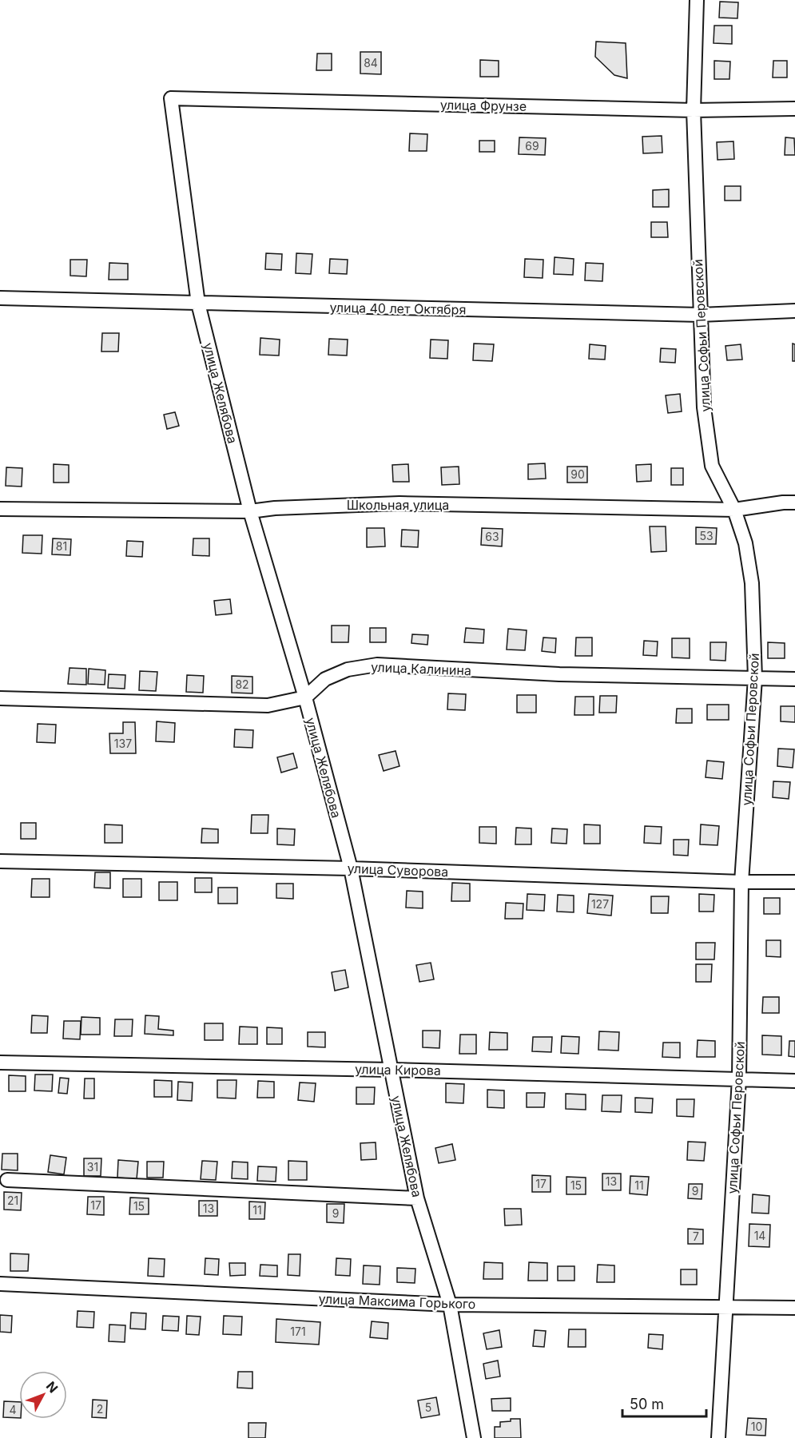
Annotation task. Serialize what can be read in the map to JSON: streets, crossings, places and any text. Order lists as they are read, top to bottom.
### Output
{
  "streets": {
    "street": [
      "улица Фрунзе",
      "улица 40 лет Октября",
      "улица Софьи Перовской",
      "улица Желябова",
      "Школьная улица",
      "улица Калинина",
      "улица Суворова",
      "улица Кирова",
      "улица Максима Горького"
    ]
  },
  "crossings": [
    ["улица Фрунзе", "улица Софьи Перовской"],
    ["улица Фрунзе", "улица Желябова"],
    ["улица 40 лет Октября", "улица Софьи Перовской"],
    ["улица 40 лет Октября", "улица Желябова"],
    ["улица Софьи Перовской", "Школьная улица"],
    ["улица Софьи Перовской", "улица Калинина"],
    ["улица Софьи Перовской", "улица Суворова"],
    ["улица Софьи Перовской", "улица Кирова"],
    ["улица Софьи Перовской", "улица Максима Горького"],
    ["улица Желябова", "Школьная улица"],
    ["улица Желябова", "улица Калинина"],
    ["улица Желябова", "улица Суворова"],
    ["улица Желябова", "улица Кирова"],
    ["улица Желябова", "улица Максима Горького"]
  ],
  "house_numbers": [
    "84",
    "69",
    "90",
    "53",
    "63",
    "81",
    "82",
    "137",
    "127",
    "31",
    "13",
    "17",
    "15",
    "11",
    "9",
    "21",
    "17",
    "15",
    "13",
    "11",
    "9",
    "14",
    "7",
    "171",
    "5",
    "2",
    "4",
    "10"
  ],
  "scale_bar": "50 m",
  "north": "top right"
}
